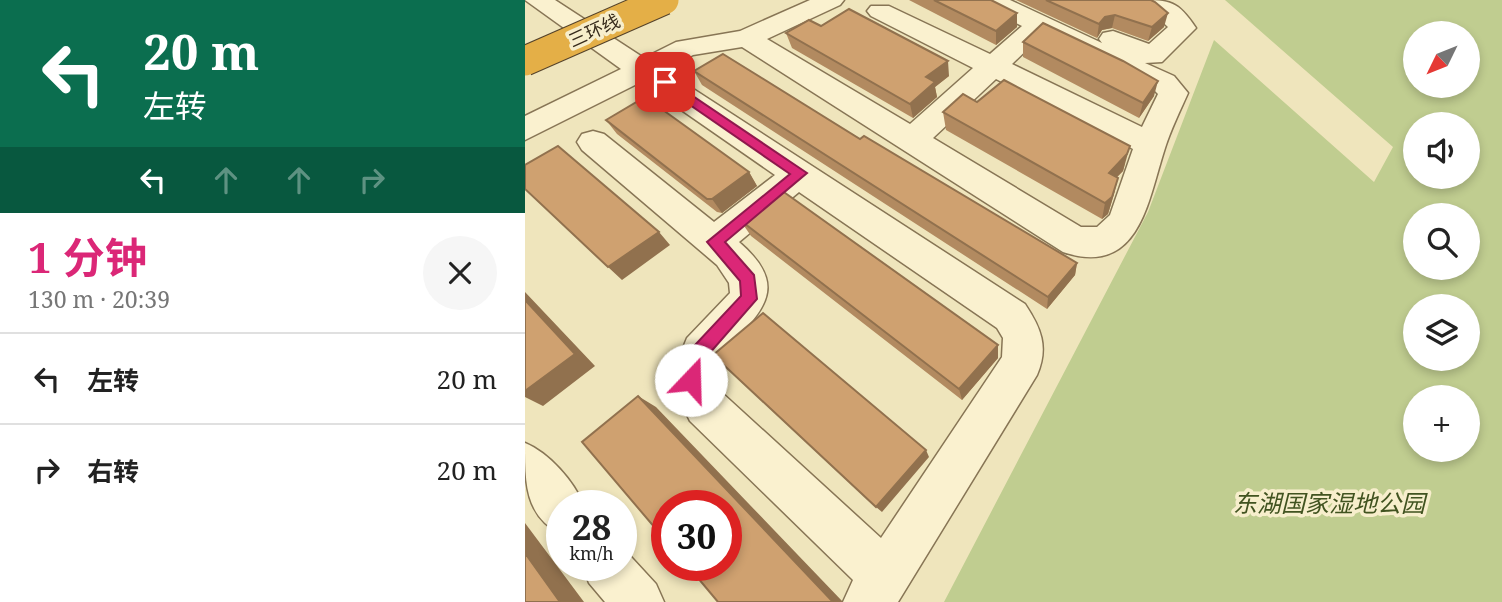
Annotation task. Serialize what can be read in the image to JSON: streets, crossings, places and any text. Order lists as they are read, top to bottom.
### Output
{
  "streets": {
    "highway": ["三环线"]
  },
  "parks": ["东湖国家湿地公园"],
  "north": "bottom left",
  "page": {
    "turn": ["20 m", "左转"],
    "map_buttons": "+",
    "heading": ["1 分钟", "130 m · 20:39"],
    "list": [
      {
        "name": "左转",
        "value": "20 m"
      },
      {
        "name": "右转",
        "value": "20 m"
      }
    ],
    "speed": "28 km/h",
    "limit": "30"
  }
}
